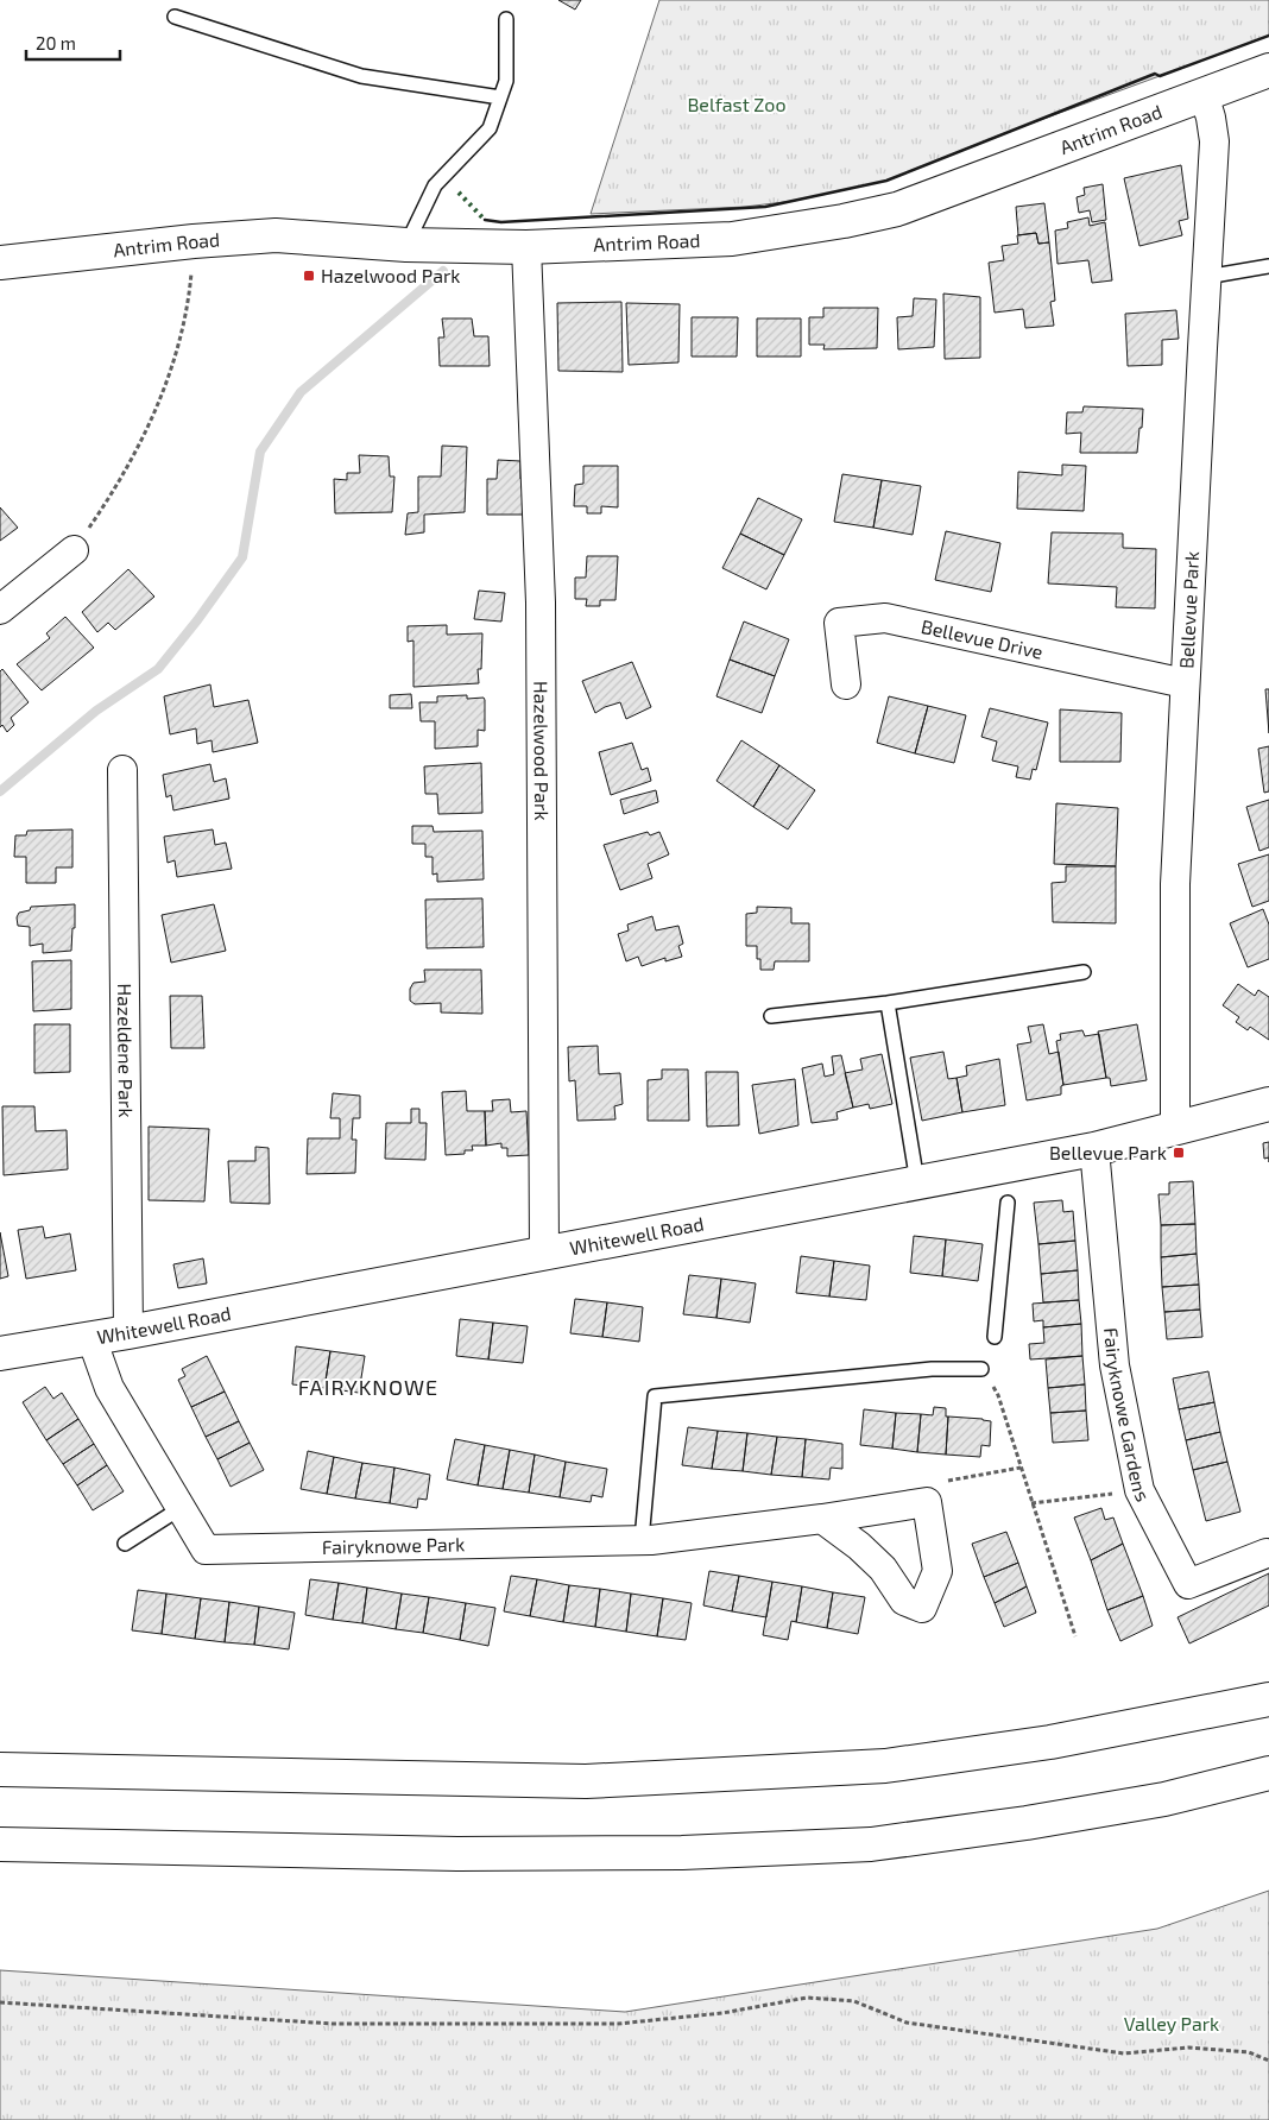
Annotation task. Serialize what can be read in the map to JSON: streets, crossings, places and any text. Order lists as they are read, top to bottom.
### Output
{
  "streets": {
    "main road": ["Antrim Road", "Whitewell Road"],
    "street": [
      "Bellevue Park",
      "Bellevue Drive",
      "Hazelwood Park",
      "Hazeldene Park",
      "Fairyknowe Gardens",
      "Fairyknowe Park"
    ]
  },
  "crossings": [
    ["Antrim Road", "Bellevue Park"],
    ["Antrim Road", "Hazelwood Park"],
    ["Bellevue Park", "Bellevue Drive"],
    ["Bellevue Park", "Whitewell Road"],
    ["Hazelwood Park", "Whitewell Road"],
    ["Hazeldene Park", "Whitewell Road"],
    ["Whitewell Road", "Fairyknowe Gardens"],
    ["Whitewell Road", "Fairyknowe Park"]
  ],
  "districts": ["FAIRYKNOWE"],
  "parks": ["Belfast Zoo", "Valley Park"],
  "places": {
    "transit": ["Hazelwood Park", "Bellevue Park"]
  },
  "scale_bar": "20 m"
}
